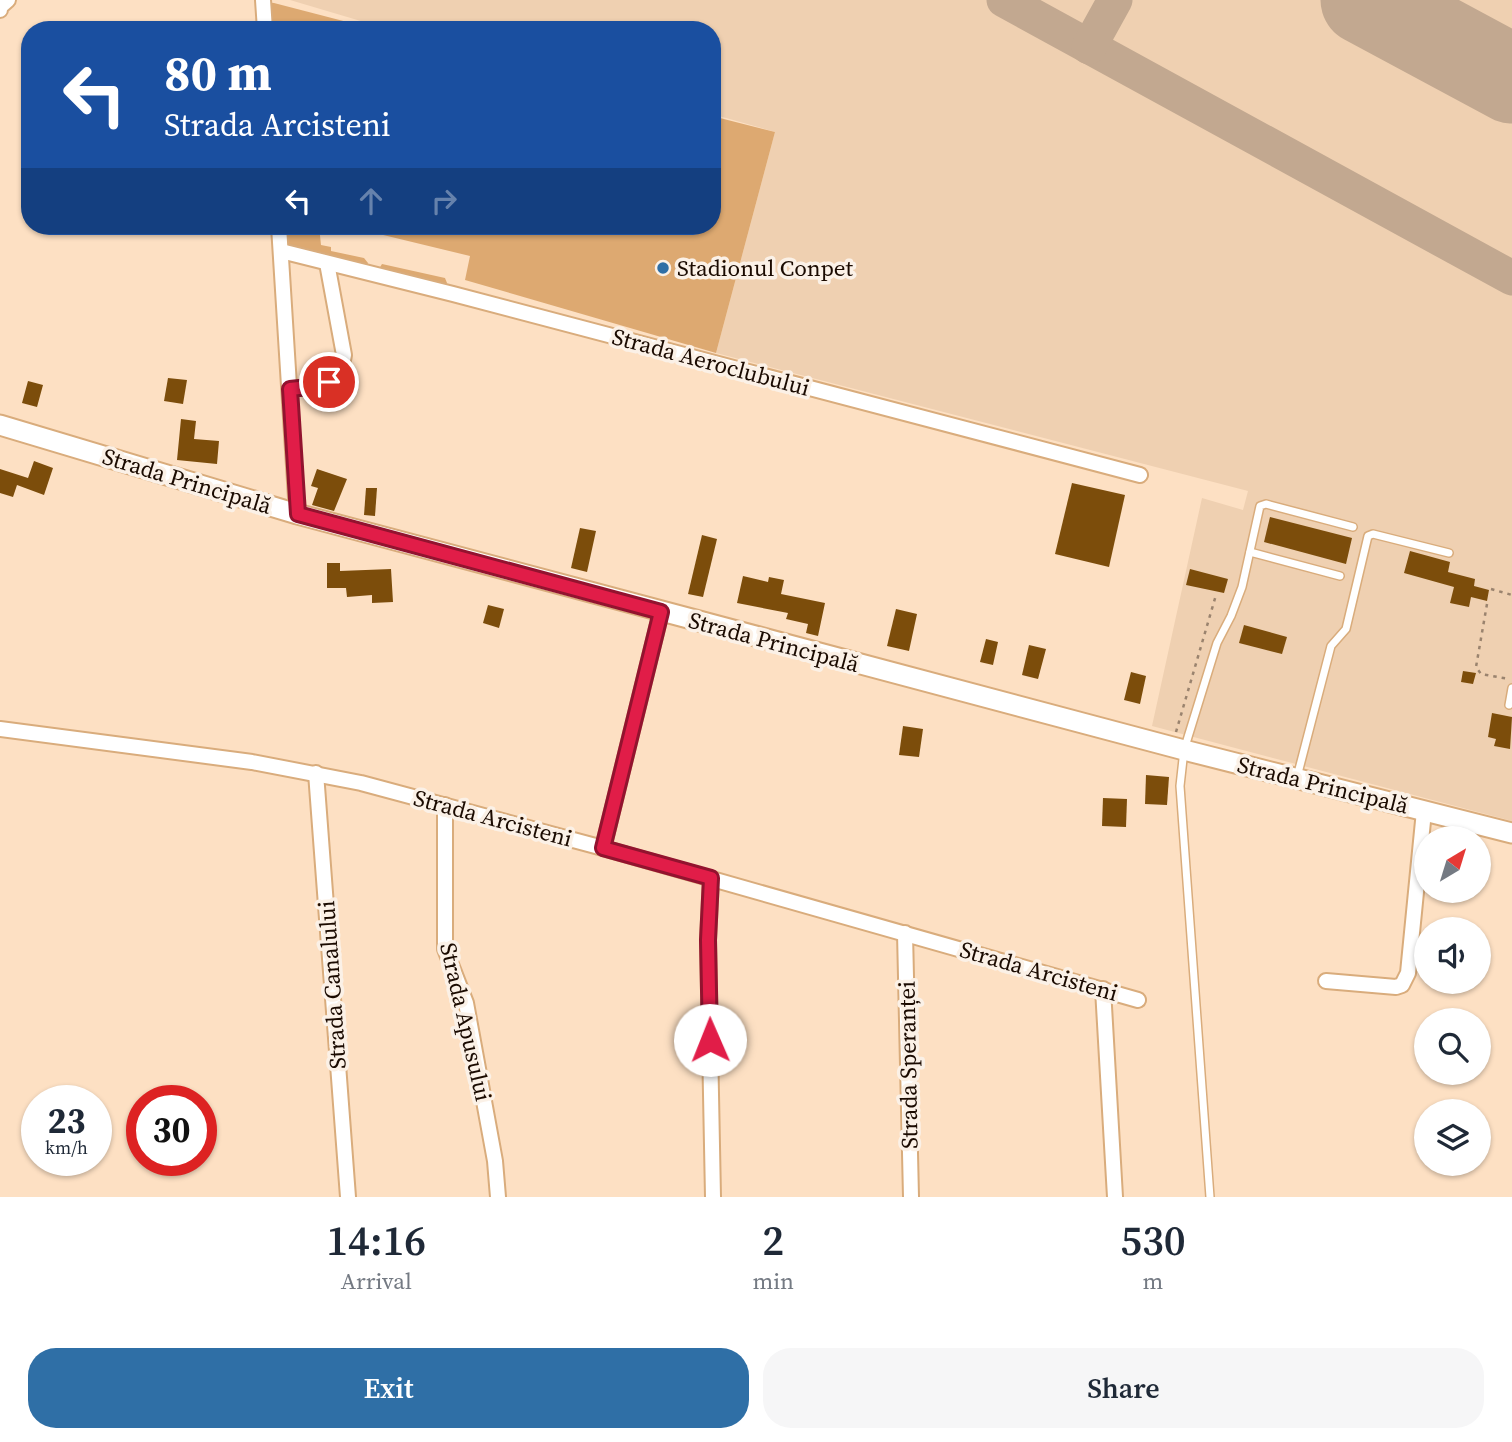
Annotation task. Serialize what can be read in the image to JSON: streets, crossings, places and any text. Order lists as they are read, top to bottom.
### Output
{
  "streets": {
    "main road": ["Strada Principală"],
    "street": [
      "Strada Aeroclubului",
      "Strada Arcisteni",
      "Strada Canalului",
      "Strada Apusului",
      "Strada Speranței"
    ]
  },
  "crossings": [
    ["Strada Arcisteni", "Strada Canalului"],
    ["Strada Arcisteni", "Strada Apusului"],
    ["Strada Arcisteni", "Strada Speranței"]
  ],
  "places": ["Stadionul Conpet"],
  "north": "top right",
  "page": {
    "turn": ["80 m", "Strada Arcisteni"],
    "speed": "23 km/h",
    "limit": "30",
    "eta": [
      "14:16",
      "Arrival",
      "2",
      "min",
      "530",
      "m"
    ],
    "buttons": ["Exit", "Share"]
  }
}
